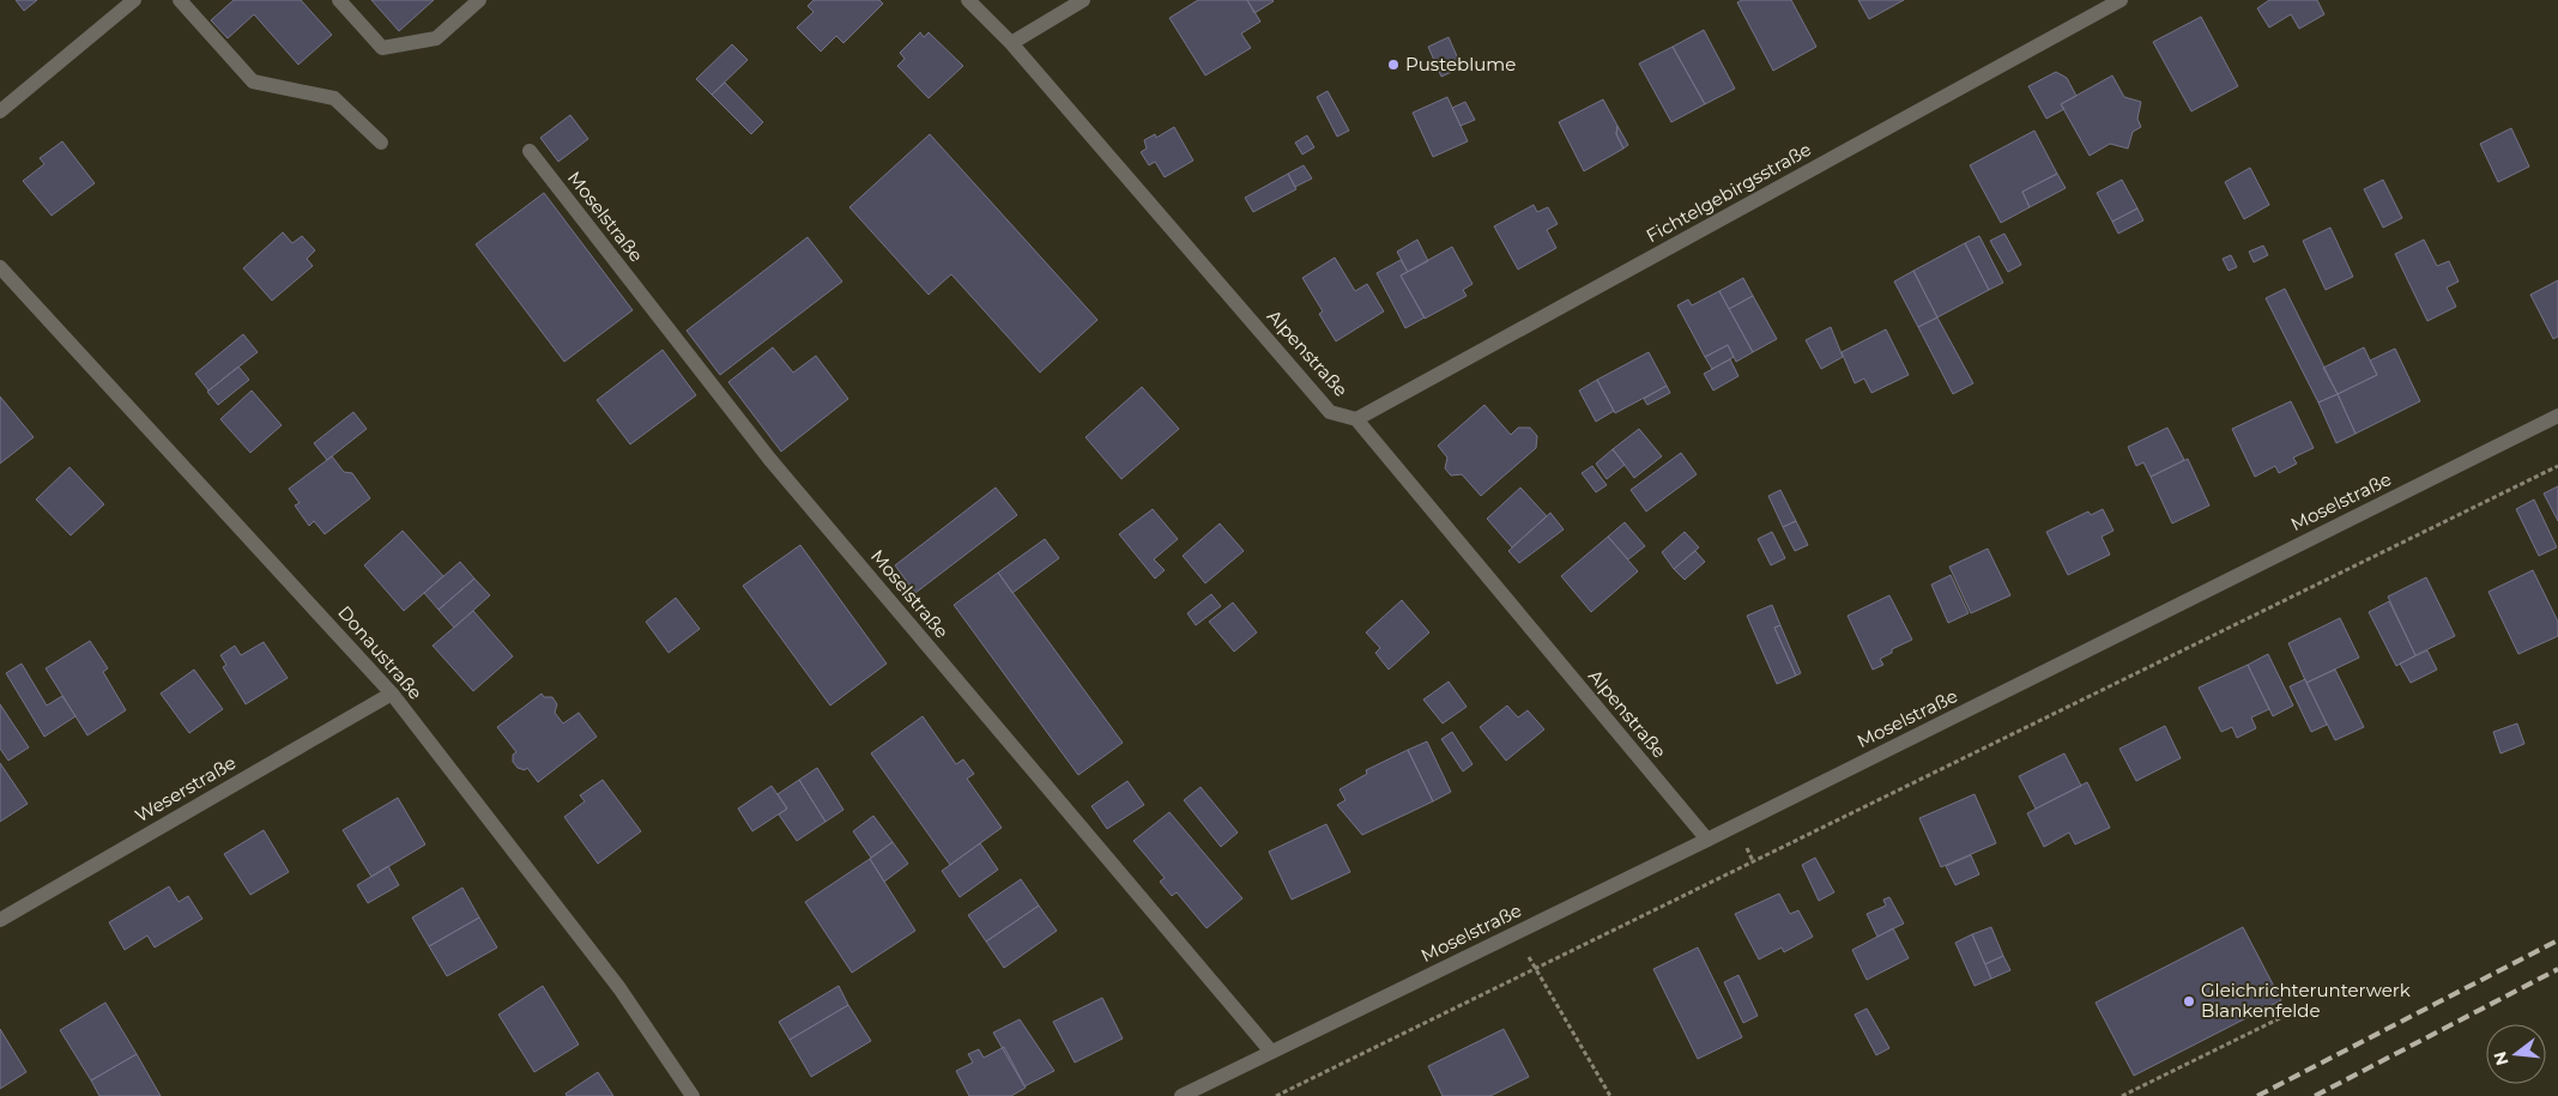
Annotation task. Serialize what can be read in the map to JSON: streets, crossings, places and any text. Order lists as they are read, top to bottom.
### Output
{
  "streets": {
    "street": [
      "Fichtelgebirgsstraße",
      "Moselstraße",
      "Alpenstraße",
      "Donaustraße",
      "Weserstraße"
    ]
  },
  "crossings": [
    ["Fichtelgebirgsstraße", "Alpenstraße"],
    ["Moselstraße", "Alpenstraße"],
    ["Donaustraße", "Weserstraße"]
  ],
  "places": ["Pusteblume", "Gleichrichterunterwerk Blankenfelde"],
  "north": "left"
}
